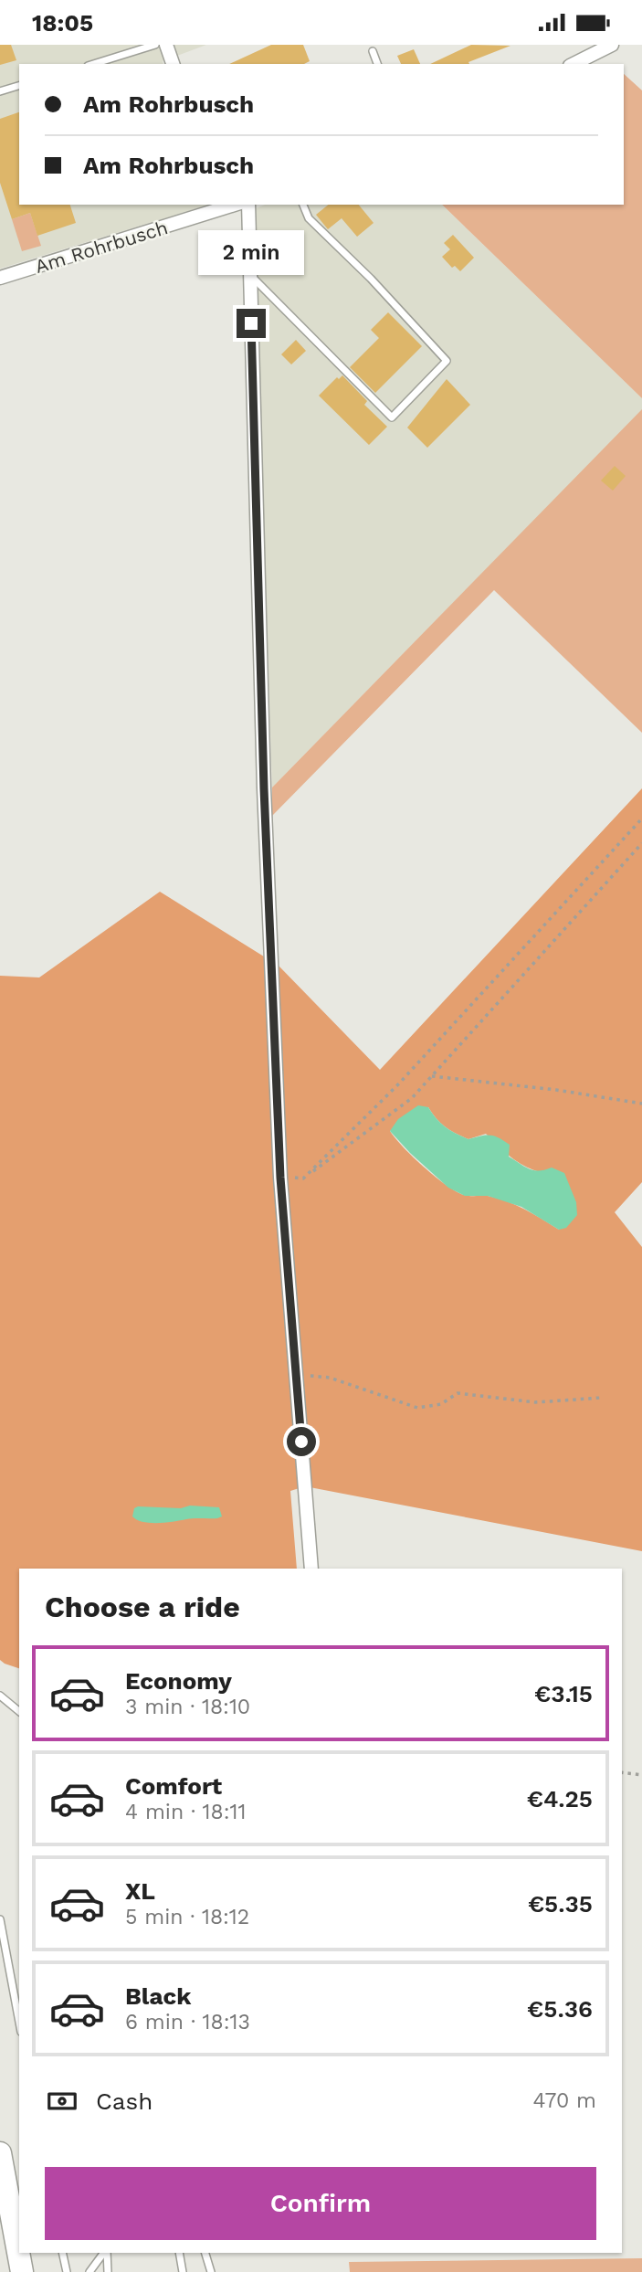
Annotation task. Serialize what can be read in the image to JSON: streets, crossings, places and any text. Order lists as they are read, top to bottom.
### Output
{
  "streets": {
    "street": ["Am Rohrbusch"]
  },
  "page": {
    "status": "18:05",
    "banner": ["Am Rohrbusch", "Am Rohrbusch"],
    "bubble": "2 min",
    "heading": "Choose a ride",
    "list": [
      {
        "name": "Economy",
        "note": "3 min · 18:10",
        "value": "€3.15"
      },
      {
        "name": "Comfort",
        "note": "4 min · 18:11",
        "value": "€4.25"
      },
      {
        "name": "XL",
        "note": "5 min · 18:12",
        "value": "€5.35"
      },
      {
        "name": "Black",
        "note": "6 min · 18:13",
        "value": "€5.36"
      }
    ],
    "pay": ["Cash", "470 m"],
    "buttons": "Confirm"
  }
}
